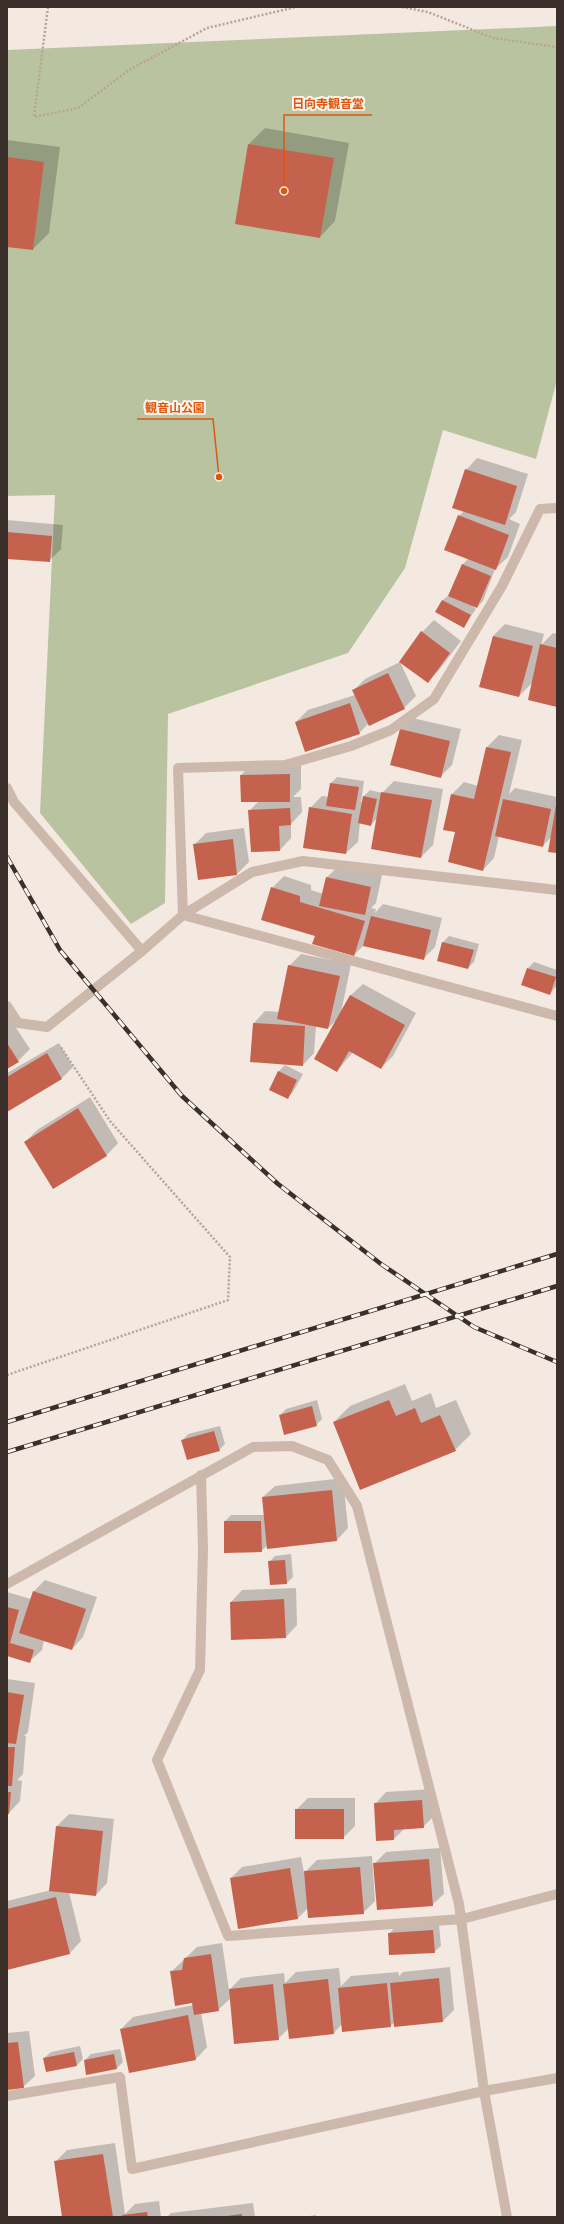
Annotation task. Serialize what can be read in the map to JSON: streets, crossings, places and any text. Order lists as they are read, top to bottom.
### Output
{
  "places": ["日向寺観音堂", "観音山公園"]
}
